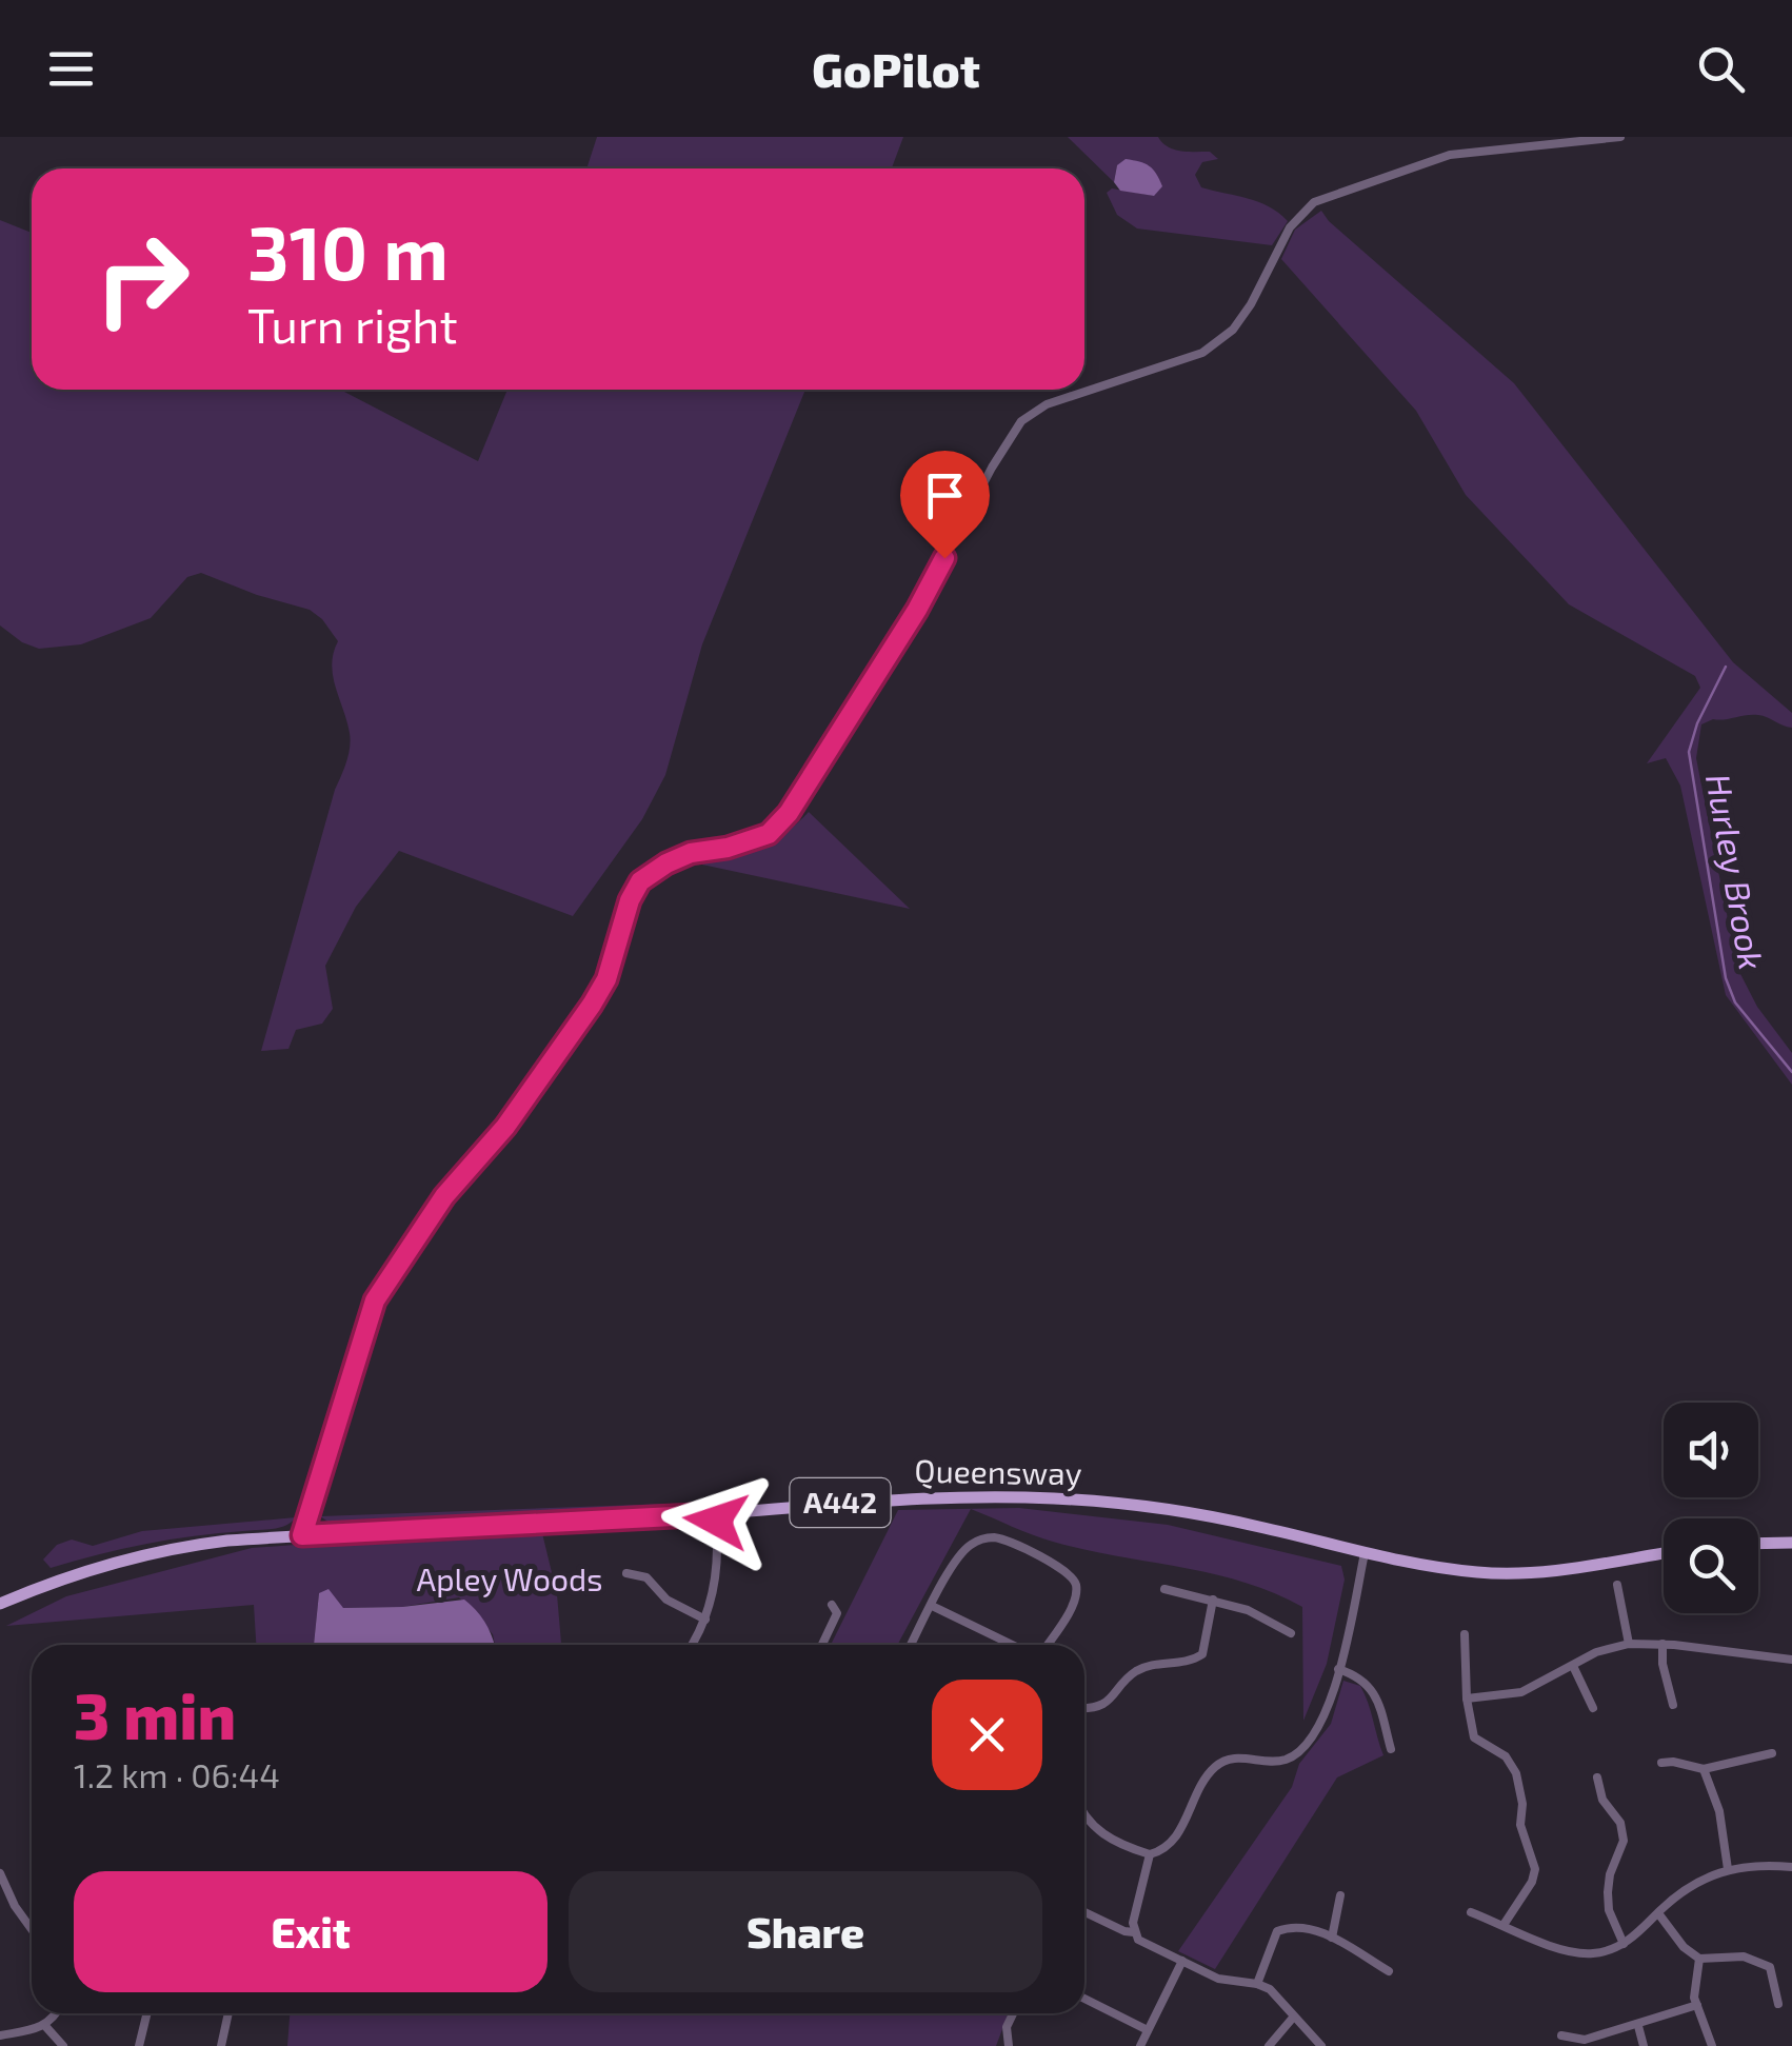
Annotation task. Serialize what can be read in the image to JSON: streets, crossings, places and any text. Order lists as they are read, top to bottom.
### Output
{
  "streets": {
    "main road": ["Queensway", "A442"]
  },
  "water": ["Hurley Brook"],
  "parks": ["Apley Woods"],
  "page": {
    "header": "GoPilot",
    "turn": ["310 m", "Turn right"],
    "heading": ["3 min", "1.2 km · 06:44"],
    "buttons": ["Exit", "Share"]
  }
}
